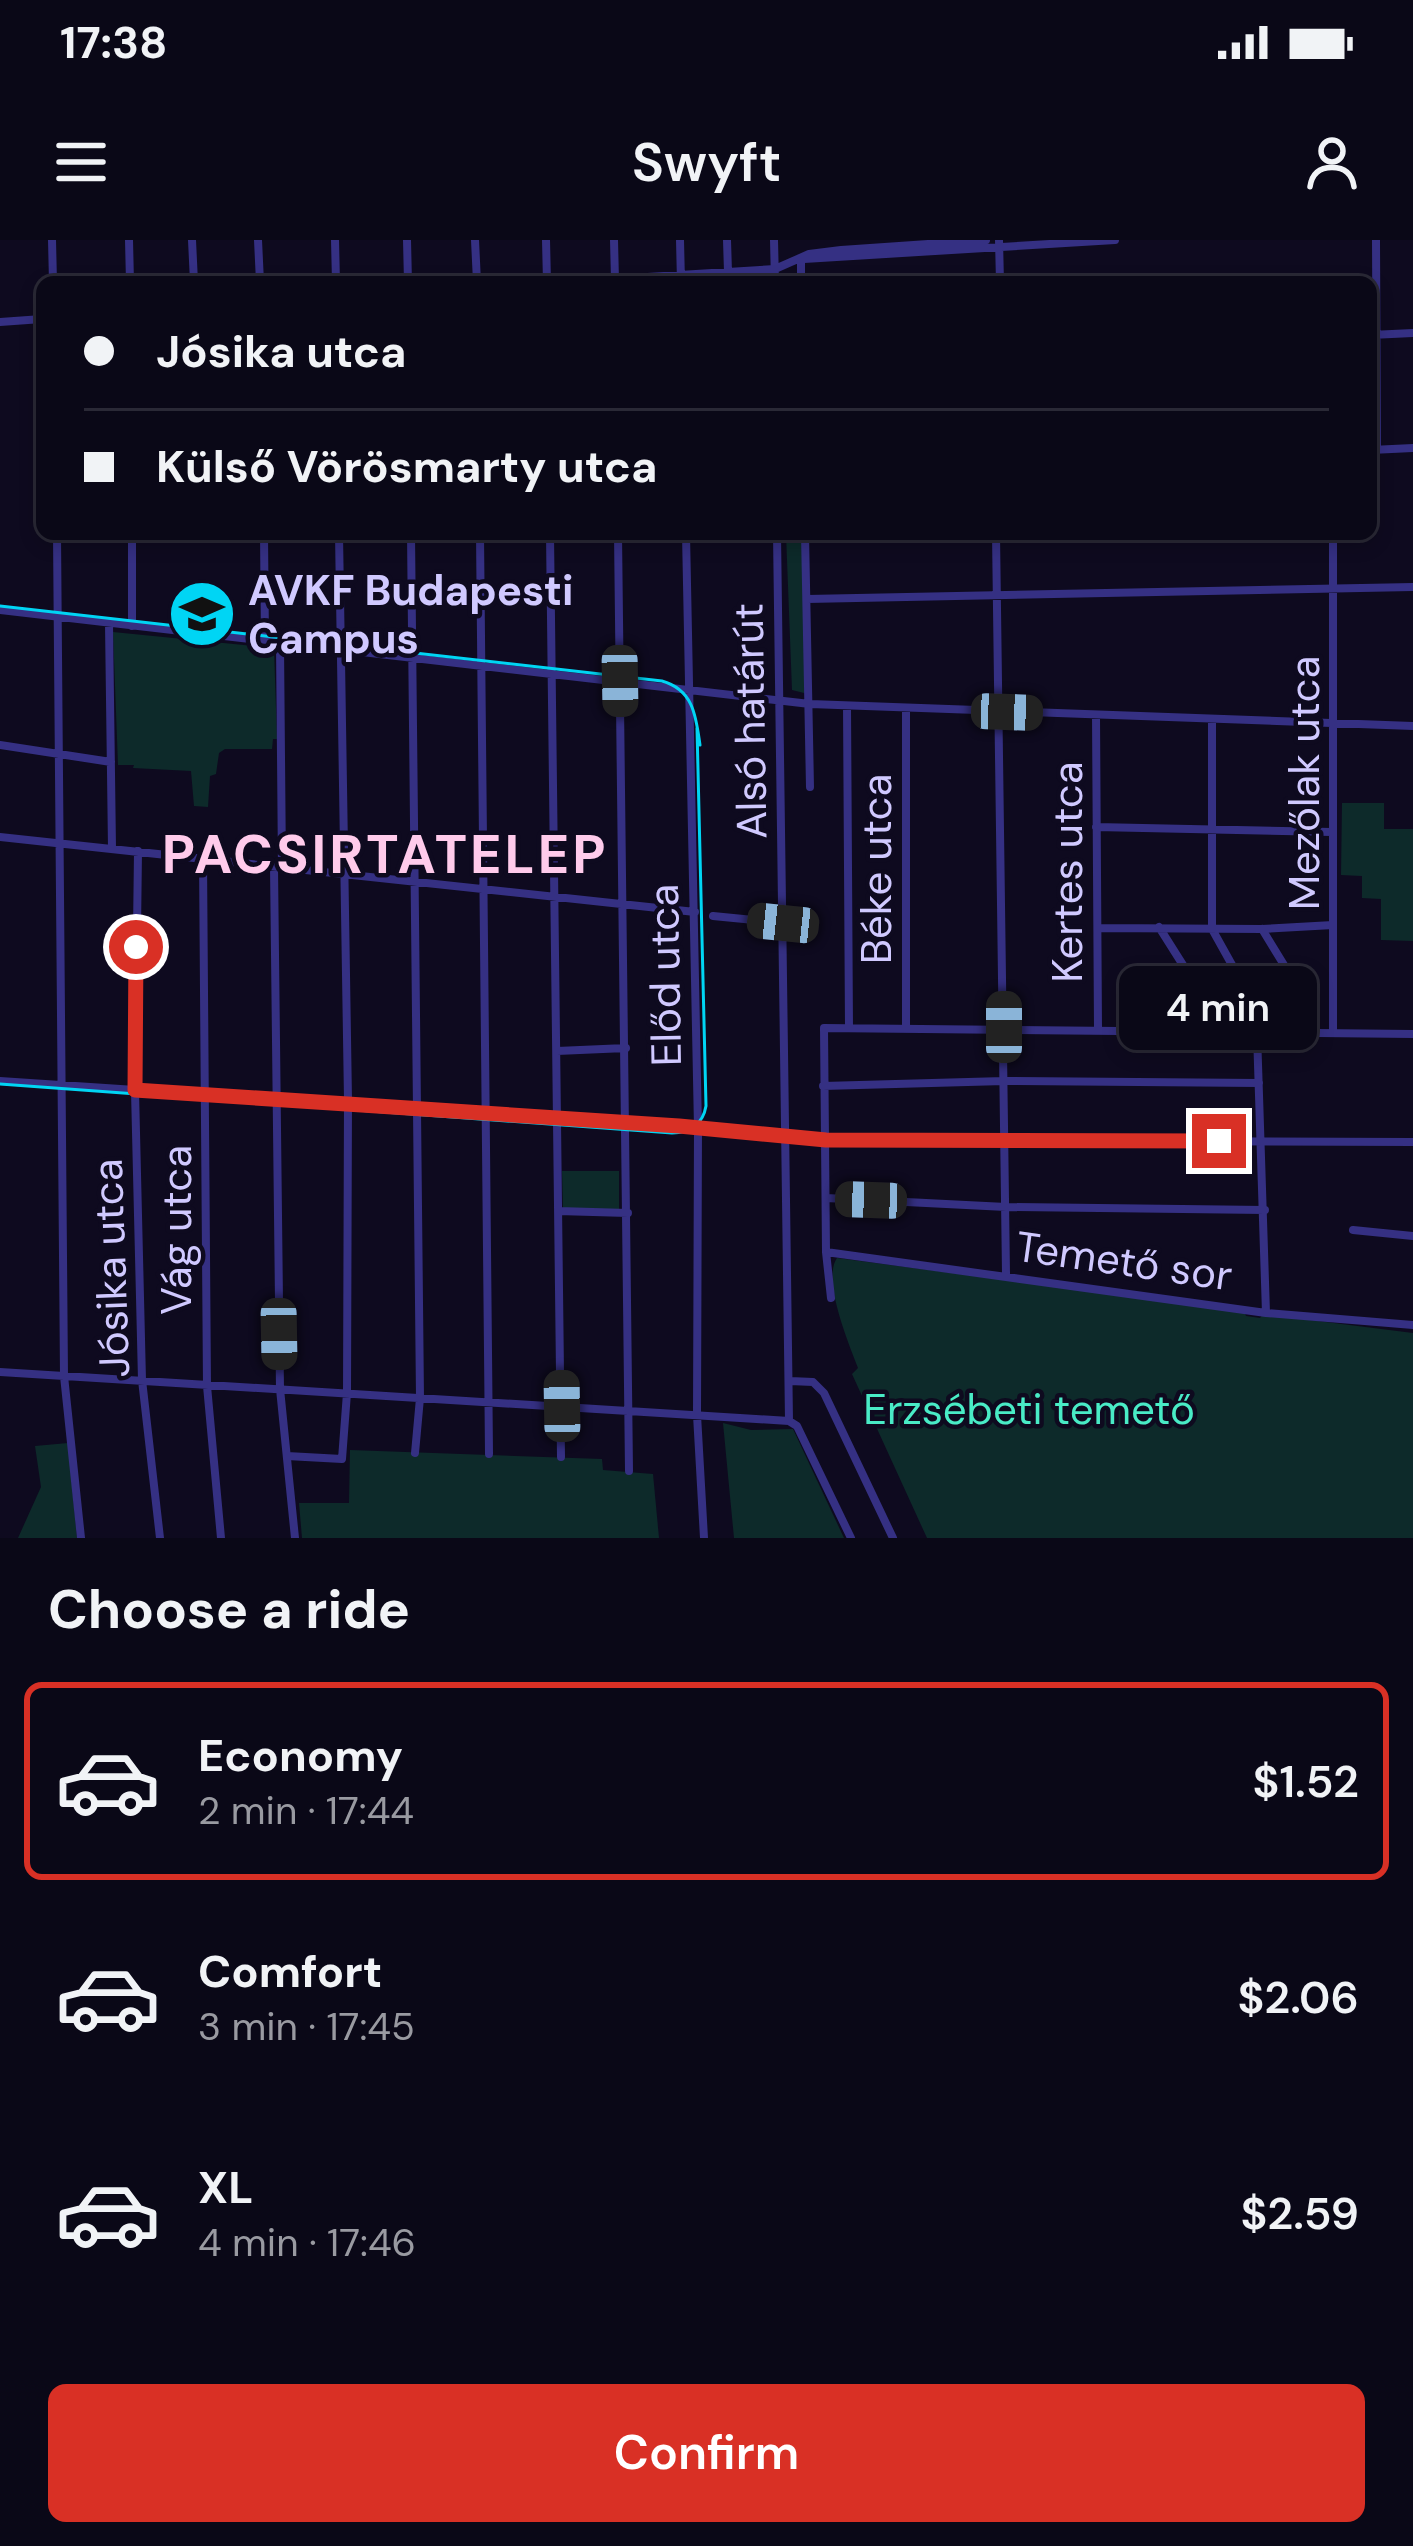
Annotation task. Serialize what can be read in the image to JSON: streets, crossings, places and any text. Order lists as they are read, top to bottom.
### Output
{
  "streets": {
    "street": [
      "Alsó határút",
      "Mezőlak utca",
      "Béke utca",
      "Kertes utca",
      "Előd utca",
      "Vág utca",
      "Temető sor",
      "Jósika utca"
    ]
  },
  "districts": ["PACSIRTATELEP"],
  "parks": ["Erzsébeti temető"],
  "places": {
    "school or university": ["AVKF Budapesti Campus"]
  },
  "page": {
    "status": "17:38",
    "header": "Swyft",
    "banner": ["Jósika utca", "Külső Vörösmarty utca"],
    "bubble": "4 min",
    "heading": "Choose a ride",
    "list": [
      {
        "name": "Economy",
        "note": "2 min · 17:44",
        "value": "$1.52"
      },
      {
        "name": "Comfort",
        "note": "3 min · 17:45",
        "value": "$2.06"
      },
      {
        "name": "XL",
        "note": "4 min · 17:46",
        "value": "$2.59"
      }
    ],
    "buttons": "Confirm"
  }
}
